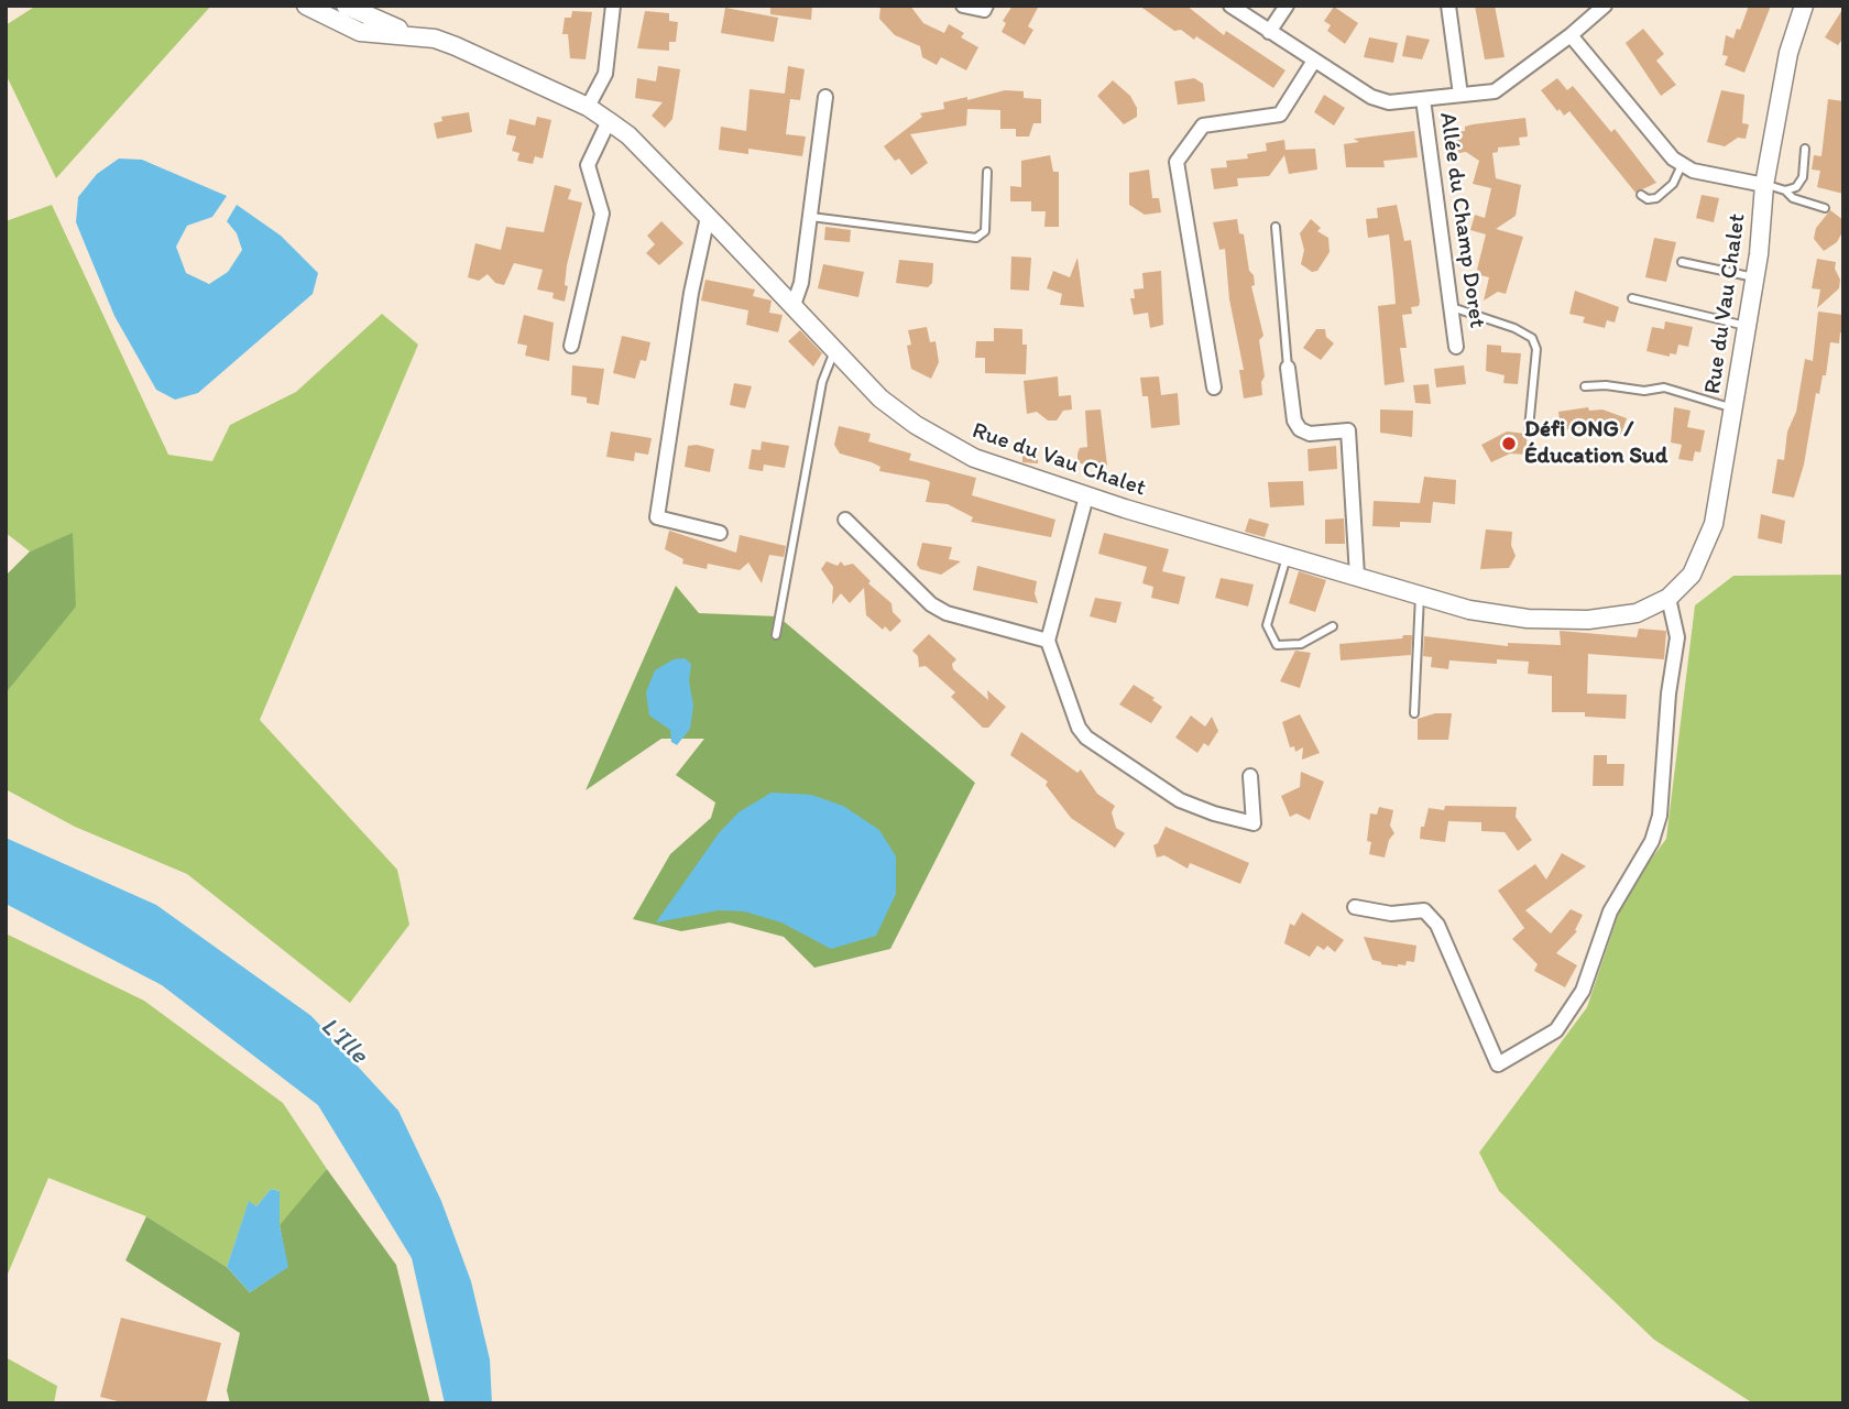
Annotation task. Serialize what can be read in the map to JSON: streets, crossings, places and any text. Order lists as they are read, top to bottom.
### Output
{
  "streets": {
    "street": ["Allée du Champ Doret", "Rue du Vau Chalet"]
  },
  "water": ["L'Ille"],
  "places": ["Défi ONG / Éducation Sud"]
}
